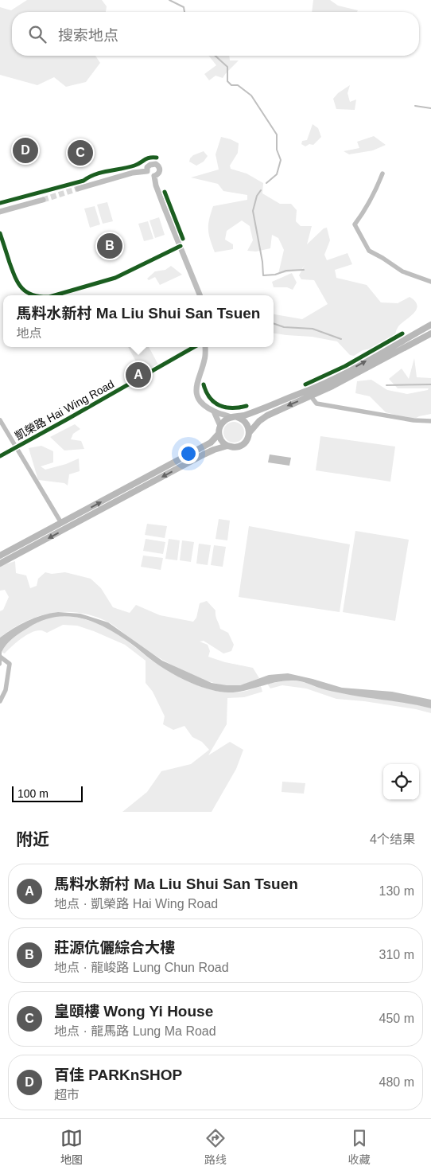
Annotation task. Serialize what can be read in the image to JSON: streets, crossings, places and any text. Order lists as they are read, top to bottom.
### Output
{
  "streets": {
    "street": ["凱榮路 Hai Wing Road"]
  },
  "scale_bar": "100 m",
  "page": {
    "search": "搜索地点",
    "pins": [
      "D",
      "C",
      "B",
      "A"
    ],
    "popup": ["馬料水新村 Ma Liu Shui San Tsuen", "地点"],
    "scale": "100 m",
    "heading": ["附近", "4个结果"],
    "list": [
      {
        "mark": "A",
        "name": "馬料水新村 Ma Liu Shui San Tsuen",
        "note": "地点 · 凱榮路 Hai Wing Road",
        "value": "130 m"
      },
      {
        "mark": "B",
        "name": "莊源伉儷綜合大樓",
        "note": "地点 · 龍峻路 Lung Chun Road",
        "value": "310 m"
      },
      {
        "mark": "C",
        "name": "皇頤樓 Wong Yi House",
        "note": "地点 · 龍馬路 Lung Ma Road",
        "value": "450 m"
      },
      {
        "mark": "D",
        "name": "百佳 PARKnSHOP",
        "note": "超市",
        "value": "480 m"
      }
    ],
    "nav": ["地图", "路线", "收藏"]
  }
}
